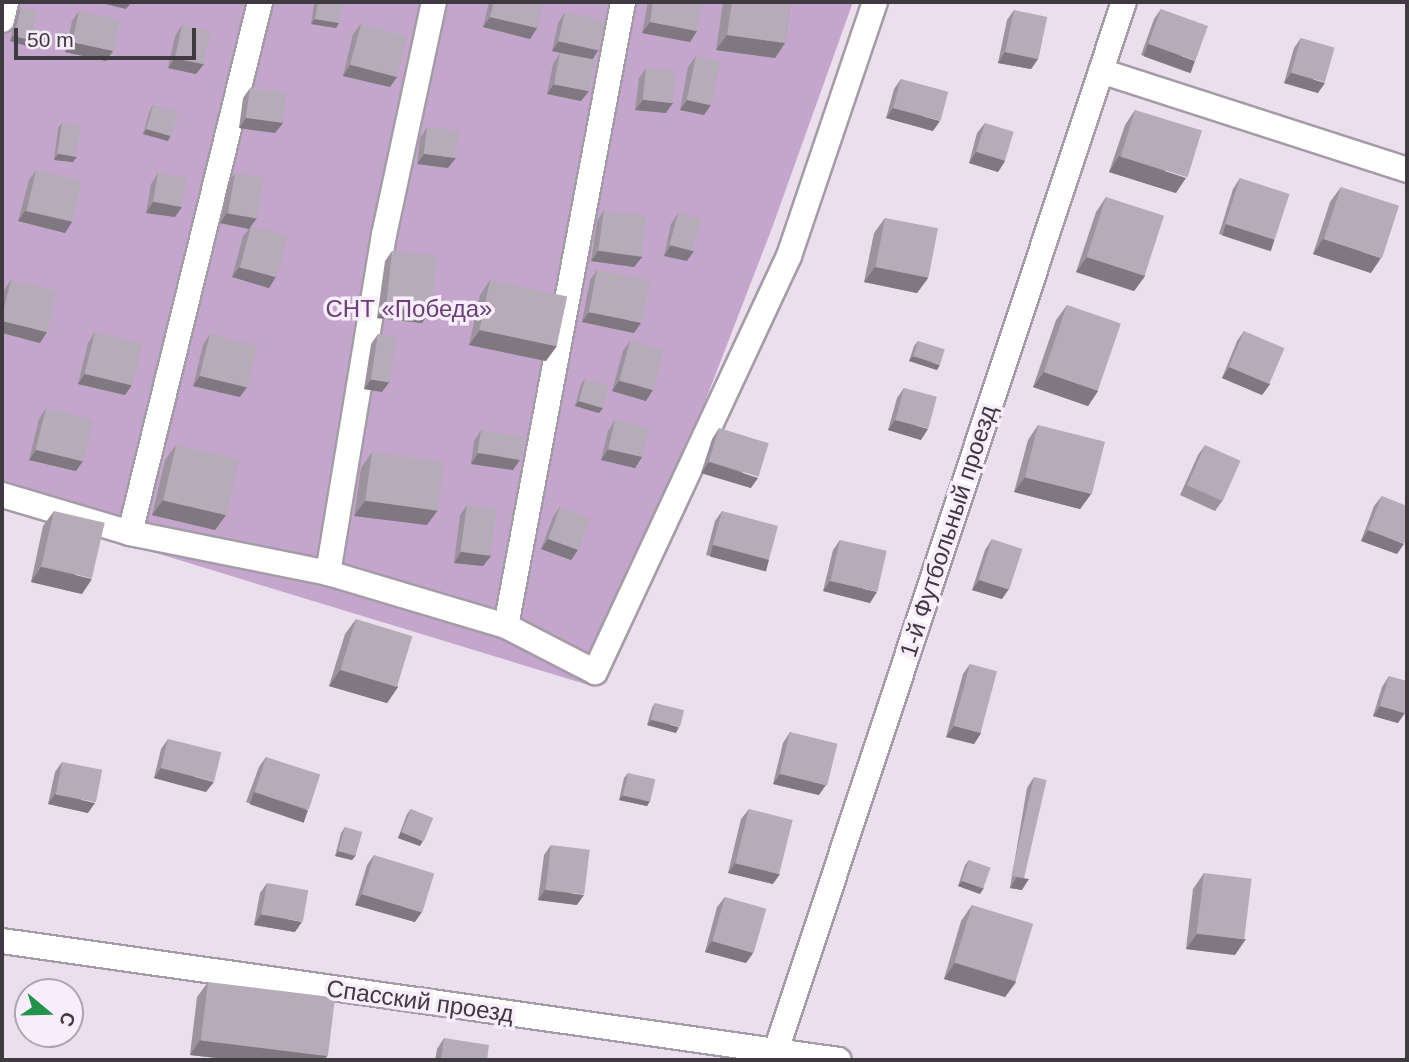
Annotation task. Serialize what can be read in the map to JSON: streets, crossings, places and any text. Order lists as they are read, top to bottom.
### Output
{
  "streets": {
    "street": ["1-й Футбольный проезд", "Спасский проезд"]
  },
  "crossings": [
    ["1-й Футбольный проезд", "Спасский проезд"]
  ],
  "parks": ["СНТ «Победа»"],
  "scale_bar": "50 m",
  "north": "right"
}
